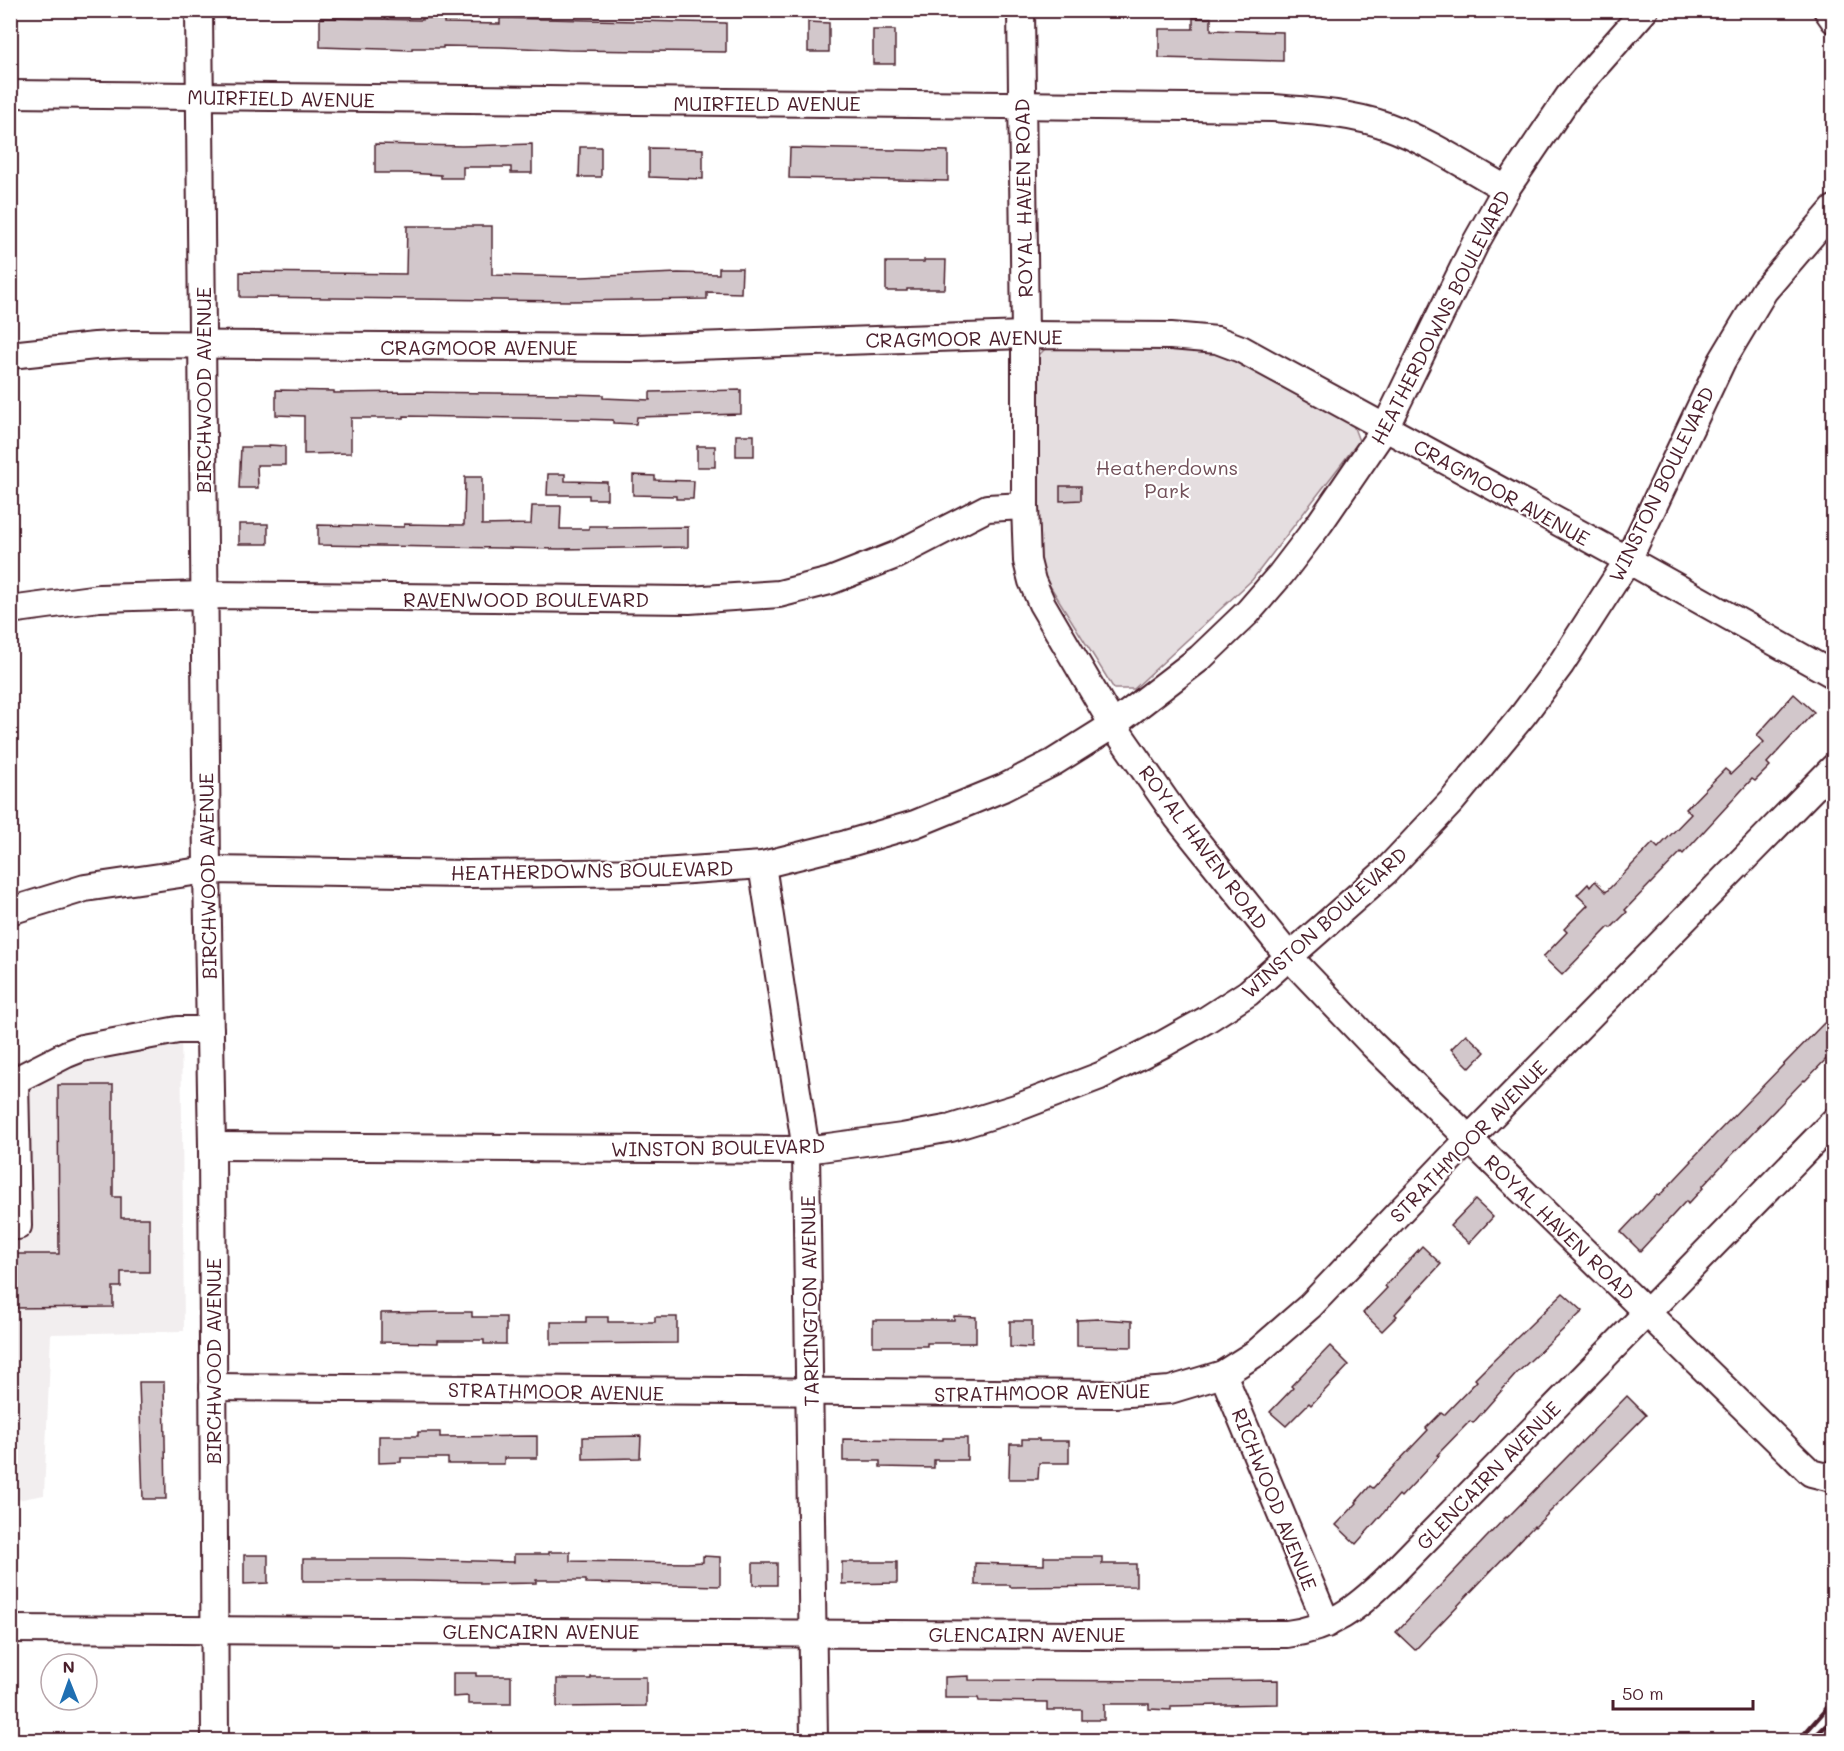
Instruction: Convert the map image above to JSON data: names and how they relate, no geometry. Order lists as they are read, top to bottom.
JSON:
{
  "streets": {
    "street": [
      "MUIRFIELD AVENUE",
      "ROYAL HAVEN ROAD",
      "HEATHERDOWNS BOULEVARD",
      "CRAGMOOR AVENUE",
      "BIRCHWOOD AVENUE",
      "WINSTON BOULEVARD",
      "RAVENWOOD BOULEVARD",
      "STRATHMOOR AVENUE",
      "TARKINGTON AVENUE",
      "GLENCAIRN AVENUE",
      "RICHWOOD AVENUE"
    ]
  },
  "crossings": [
    ["MUIRFIELD AVENUE", "ROYAL HAVEN ROAD"],
    ["MUIRFIELD AVENUE", "HEATHERDOWNS BOULEVARD"],
    ["MUIRFIELD AVENUE", "BIRCHWOOD AVENUE"],
    ["ROYAL HAVEN ROAD", "HEATHERDOWNS BOULEVARD"],
    ["ROYAL HAVEN ROAD", "CRAGMOOR AVENUE"],
    ["ROYAL HAVEN ROAD", "WINSTON BOULEVARD"],
    ["ROYAL HAVEN ROAD", "RAVENWOOD BOULEVARD"],
    ["ROYAL HAVEN ROAD", "STRATHMOOR AVENUE"],
    ["ROYAL HAVEN ROAD", "GLENCAIRN AVENUE"],
    ["HEATHERDOWNS BOULEVARD", "CRAGMOOR AVENUE"],
    ["HEATHERDOWNS BOULEVARD", "BIRCHWOOD AVENUE"],
    ["HEATHERDOWNS BOULEVARD", "TARKINGTON AVENUE"],
    ["CRAGMOOR AVENUE", "BIRCHWOOD AVENUE"],
    ["CRAGMOOR AVENUE", "WINSTON BOULEVARD"],
    ["BIRCHWOOD AVENUE", "WINSTON BOULEVARD"],
    ["BIRCHWOOD AVENUE", "RAVENWOOD BOULEVARD"],
    ["BIRCHWOOD AVENUE", "STRATHMOOR AVENUE"],
    ["BIRCHWOOD AVENUE", "GLENCAIRN AVENUE"],
    ["WINSTON BOULEVARD", "TARKINGTON AVENUE"],
    ["STRATHMOOR AVENUE", "TARKINGTON AVENUE"],
    ["STRATHMOOR AVENUE", "RICHWOOD AVENUE"],
    ["TARKINGTON AVENUE", "GLENCAIRN AVENUE"],
    ["GLENCAIRN AVENUE", "RICHWOOD AVENUE"]
  ],
  "parks": ["Heatherdowns Park"],
  "scale_bar": "50 m",
  "north": "top"
}
